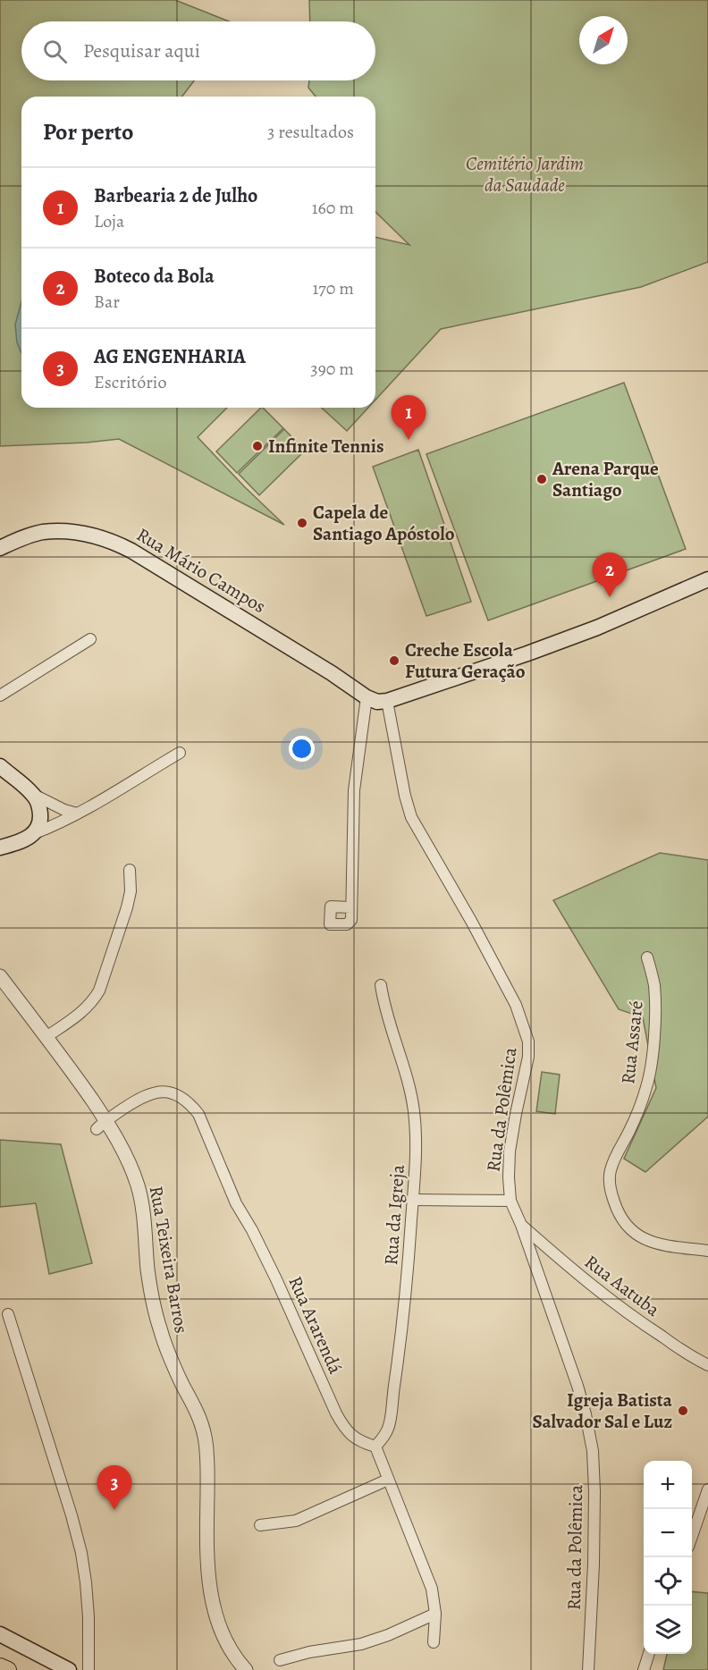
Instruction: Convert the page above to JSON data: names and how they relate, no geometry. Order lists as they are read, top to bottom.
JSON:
{
  "streets": {
    "main road": ["Rua Mário Campos"],
    "street": [
      "Rua Assaré",
      "Rua da Polêmica",
      "Rua da Igreja",
      "Rua Teixeira Barros",
      "Rua Aatuba",
      "Rua Ararendá"
    ]
  },
  "crossings": [
    ["Rua da Polêmica", "Rua Aatuba"],
    ["Rua da Igreja", "Rua Ararendá"],
    ["Rua Teixeira Barros", "Rua Ararendá"]
  ],
  "parks": ["Cemitério Jardim da Saudade"],
  "places": [
    "Infinite Tennis",
    "Arena Parque Santiago",
    "Capela de Santiago Apóstolo",
    "Creche Escola Futura Geração",
    "Igreja Batista Salvador Sal e Luz"
  ],
  "north": "top right",
  "page": {
    "search": "Pesquisar aqui",
    "heading": ["Por perto", "3 resultados"],
    "list": [
      {
        "mark": "1",
        "name": "Barbearia 2 de Julho",
        "note": "Loja",
        "value": "160 m"
      },
      {
        "mark": "2",
        "name": "Boteco da Bola",
        "note": "Bar",
        "value": "170 m"
      },
      {
        "mark": "3",
        "name": "AG ENGENHARIA",
        "note": "Escritório",
        "value": "390 m"
      }
    ],
    "pins": ["1", "2", "3"],
    "map_buttons": ["+", "−"]
  }
}
